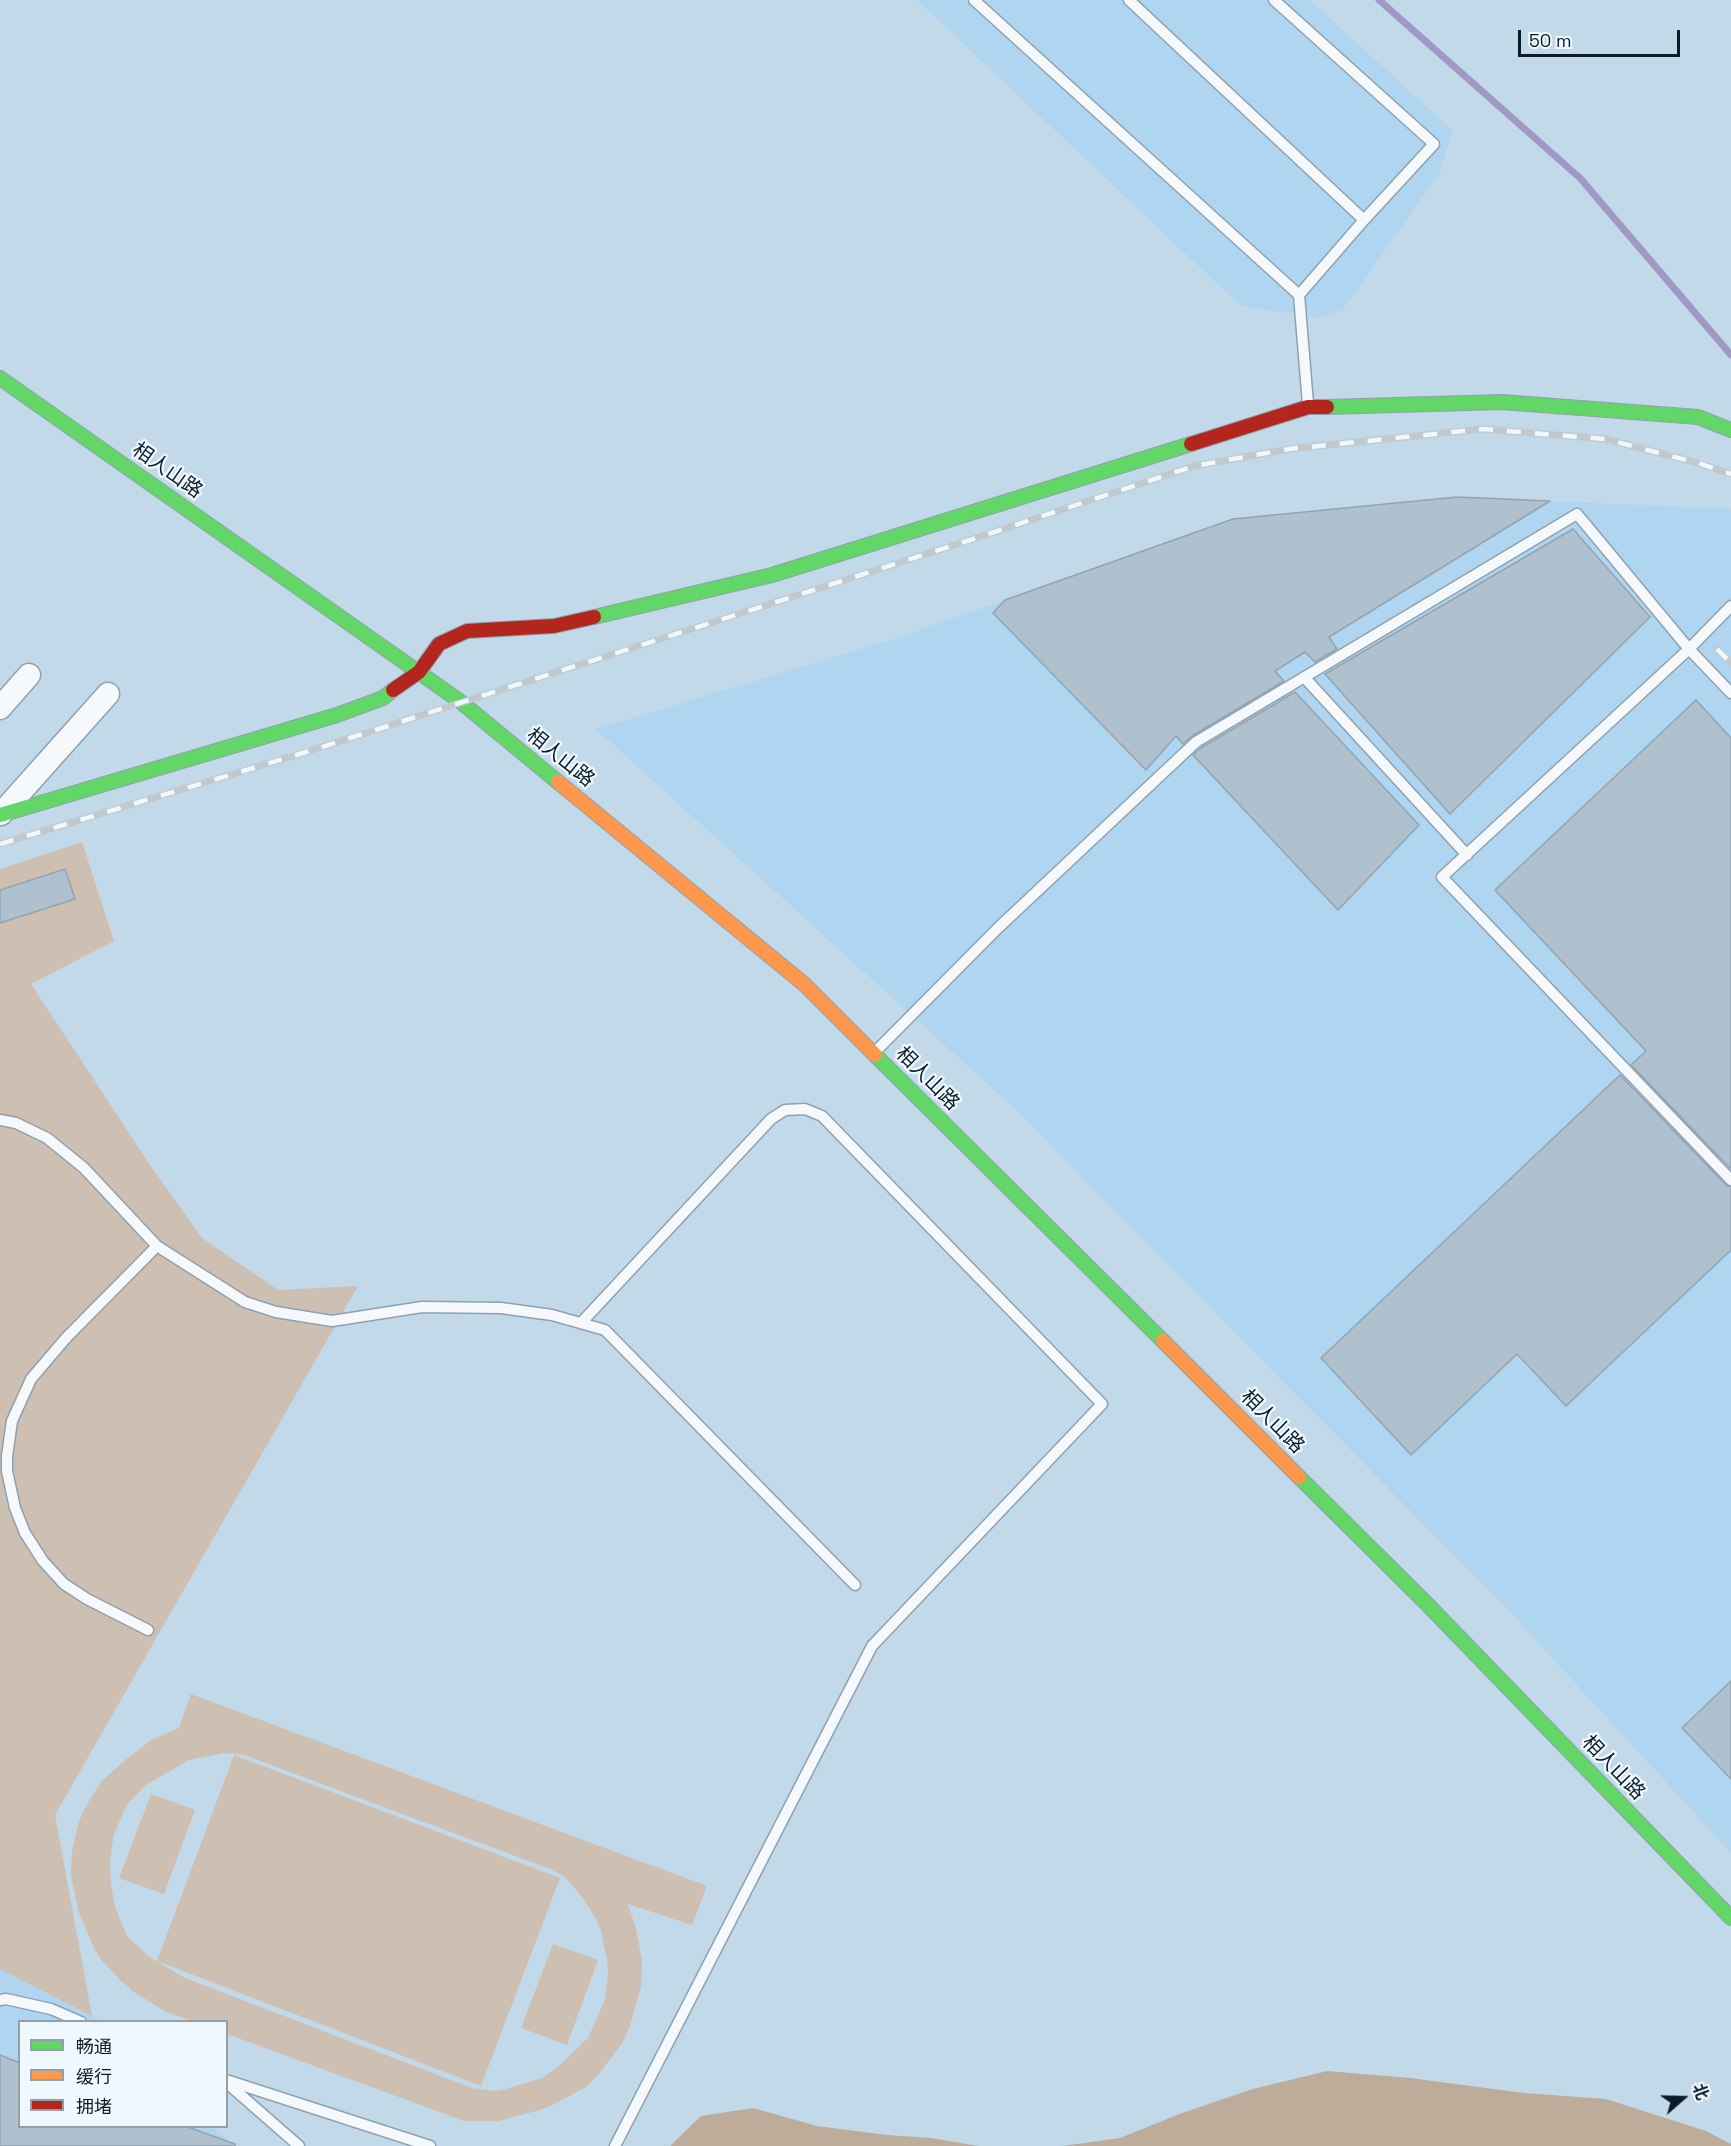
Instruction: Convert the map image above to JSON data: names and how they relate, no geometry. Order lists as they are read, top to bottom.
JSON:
{
  "streets": {
    "street": ["相人山路"]
  },
  "legend": ["畅通", "缓行", "拥堵"],
  "scale_bar": "50 m",
  "north": "right"
}
